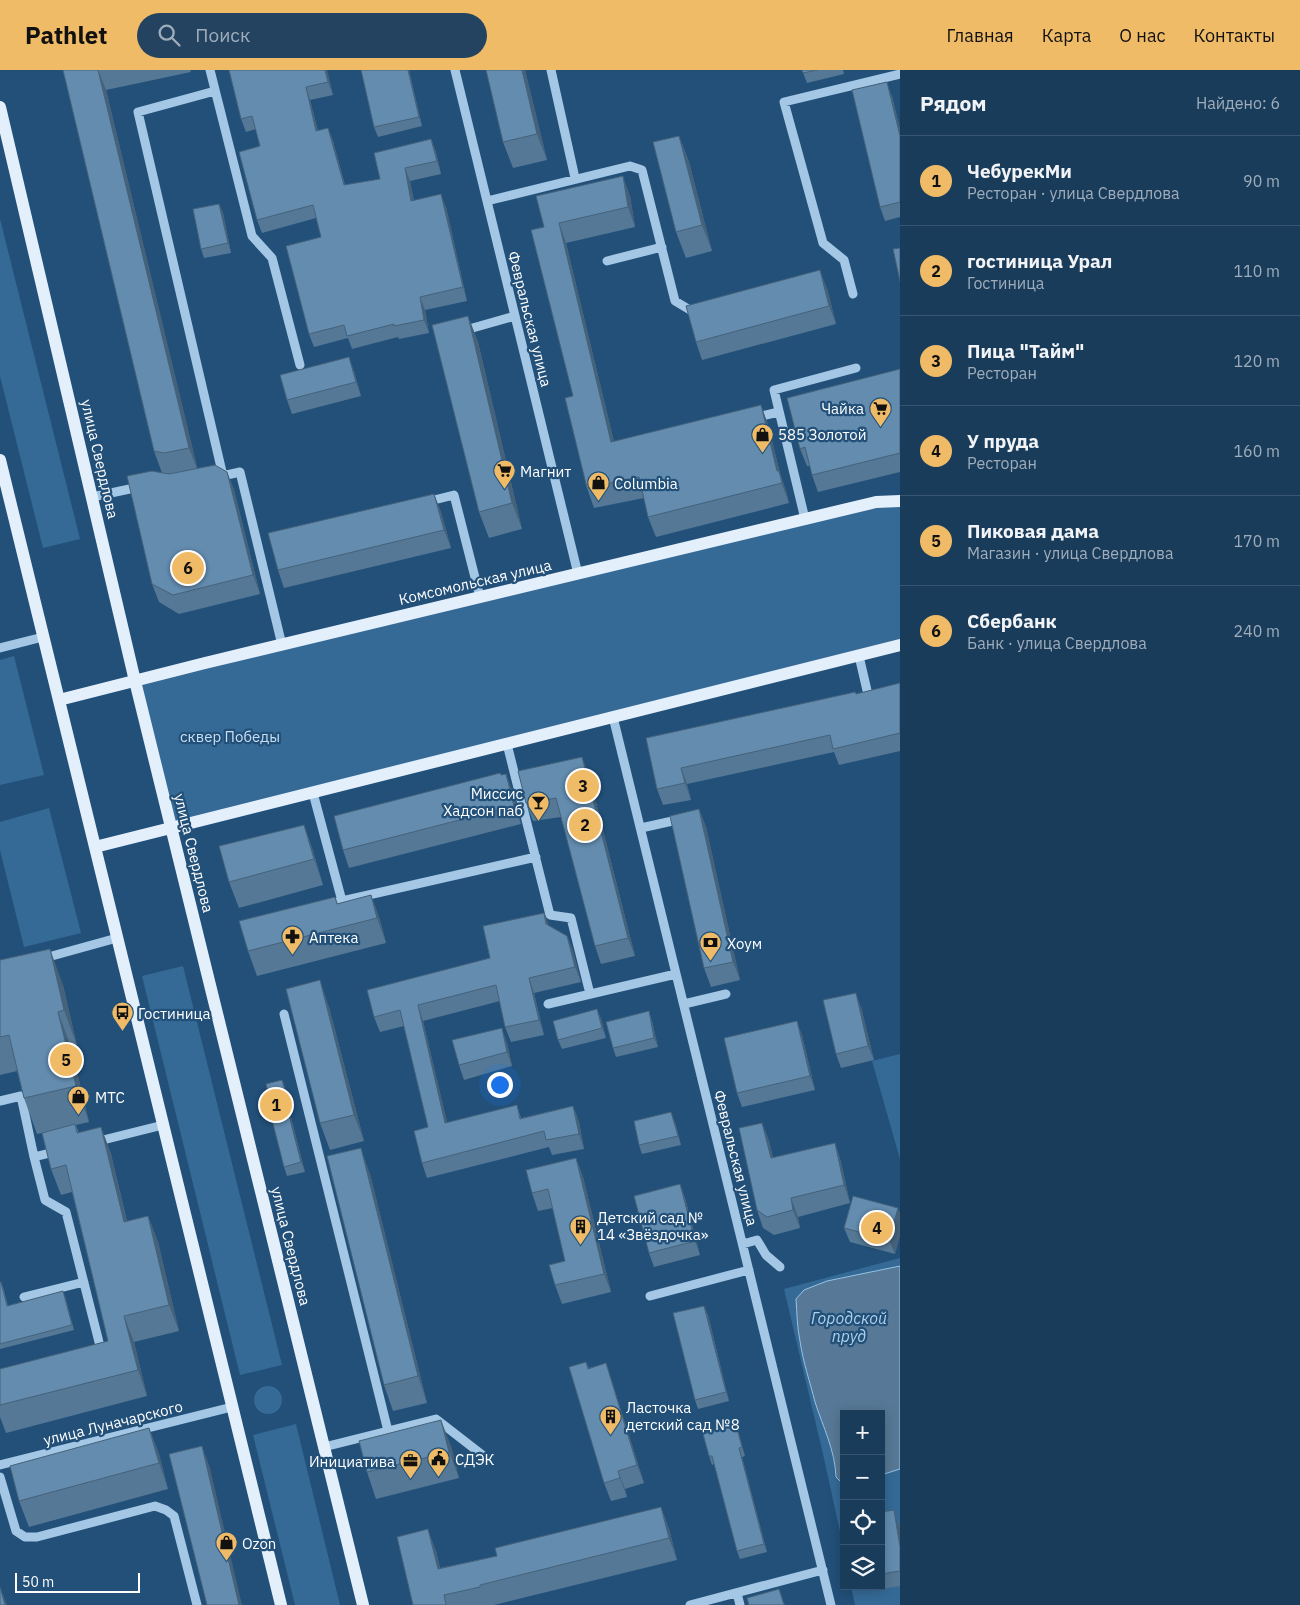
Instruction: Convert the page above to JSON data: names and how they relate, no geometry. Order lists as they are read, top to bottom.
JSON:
{
  "streets": {
    "main road": ["улица Свердлова", "Комсомольская улица"],
    "street": ["Февральская улица", "улица Луначарского"]
  },
  "crossings": [
    ["Февральская улица", "Комсомольская улица"],
    ["улица Свердлова", "Комсомольская улица"]
  ],
  "water": ["Городской пруд"],
  "parks": ["сквер Победы"],
  "places": {
    "supermarket": ["Чайка", "Магнит"],
    "shop": [
      "585 Золотой",
      "Columbia",
      "МТС",
      "Ozon"
    ],
    "bar": ["Миссис Хадсон паб"],
    "pharmacy": ["Аптека"],
    "bank": ["Хоум"],
    "bus stop": ["Гостиница"],
    "building": ["Детский сад № 14 «Звёздочка»", "Ласточка детский сад №8"],
    "public building": ["СДЭК"],
    "office": ["Инициатива"]
  },
  "scale_bar": "50 m",
  "page": {
    "header": "Pathlet",
    "search": "Поиск",
    "nav": [
      "Главная",
      "Карта",
      "О нас",
      "Контакты"
    ],
    "heading": ["Рядом", "Найдено: 6"],
    "list": [
      {
        "mark": "1",
        "name": "ЧебурекМи",
        "note": "Ресторан · улица Свердлова",
        "value": "90 m"
      },
      {
        "mark": "2",
        "name": "гостиница Урал",
        "note": "Гостиница",
        "value": "110 m"
      },
      {
        "mark": "3",
        "name": "Пица \"Тайм\"",
        "note": "Ресторан",
        "value": "120 m"
      },
      {
        "mark": "4",
        "name": "У пруда",
        "note": "Ресторан",
        "value": "160 m"
      },
      {
        "mark": "5",
        "name": "Пиковая дама",
        "note": "Магазин · улица Свердлова",
        "value": "170 m"
      },
      {
        "mark": "6",
        "name": "Сбербанк",
        "note": "Банк · улица Свердлова",
        "value": "240 m"
      }
    ],
    "pins": [
      "6",
      "3",
      "2",
      "5",
      "1",
      "4"
    ],
    "map_buttons": ["+", "−"],
    "scale": "50 m"
  }
}
